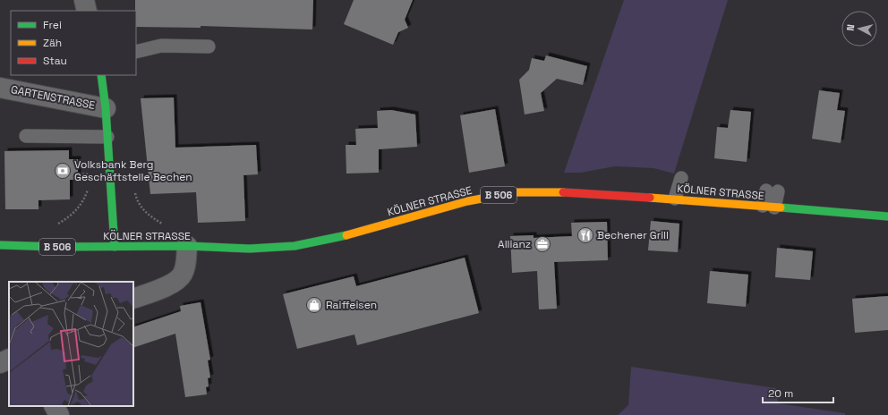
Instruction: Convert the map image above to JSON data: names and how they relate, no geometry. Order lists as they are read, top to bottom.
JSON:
{
  "streets": {
    "main road": ["KÖLNER STRASSE", "B 506"],
    "street": ["GARTENSTRASSE"]
  },
  "places": {
    "bank": ["Volksbank Berg Geschäftstelle Bechen"],
    "restaurant": ["Bechener Grill"],
    "office": ["Allianz"],
    "shop": ["Raiffeisen"]
  },
  "legend": ["Frei", "Zäh", "Stau"],
  "scale_bar": "20 m",
  "north": "left"
}
